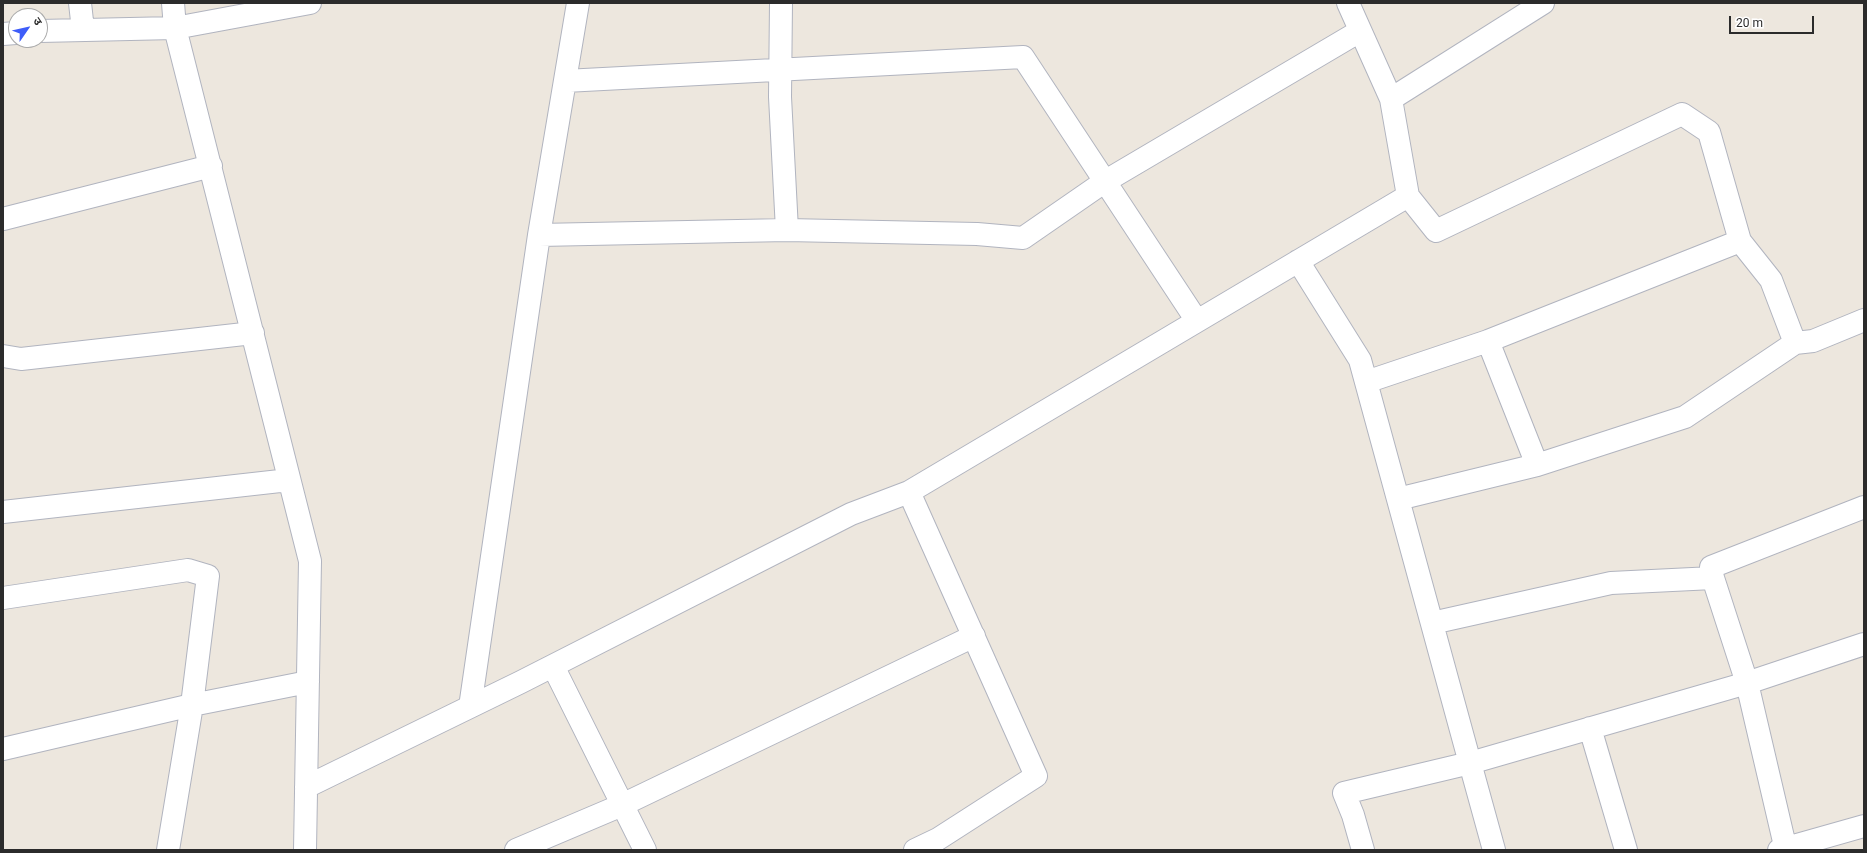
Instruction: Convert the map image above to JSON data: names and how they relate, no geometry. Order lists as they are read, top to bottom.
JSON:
{
  "scale_bar": "20 m",
  "north": "top right"
}
